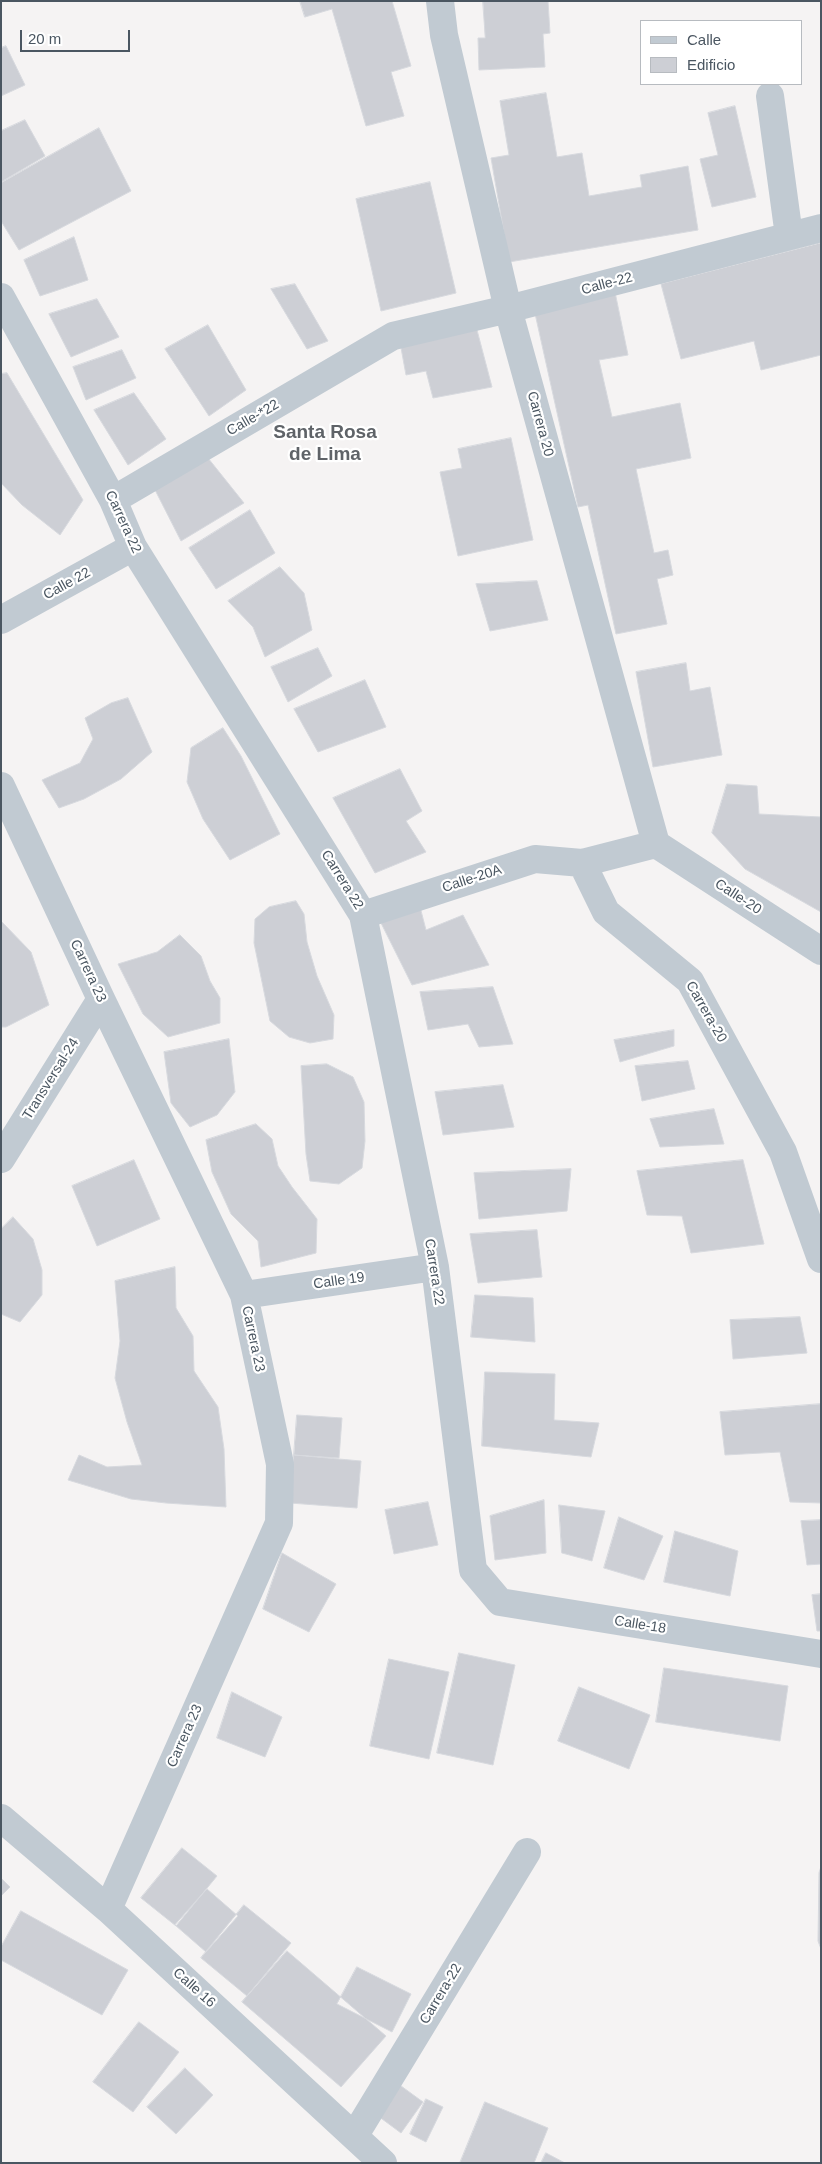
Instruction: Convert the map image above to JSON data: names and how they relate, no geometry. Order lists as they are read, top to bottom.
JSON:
{
  "streets": {
    "street": [
      "Calle-22",
      "Calle-*22",
      "Carrera 20",
      "Carrera 22",
      "Calle 22",
      "Calle-20A",
      "Calle-20",
      "Carrera 23",
      "Carrera-20",
      "Transversal-24",
      "Calle 19",
      "Calle-18",
      "Calle 16",
      "Carrera-22"
    ]
  },
  "crossings": [
    ["Calle-22", "Calle-*22"],
    ["Calle-22", "Carrera 20"],
    ["Calle-*22", "Carrera 22"],
    ["Carrera 20", "Calle-20"],
    ["Carrera 22", "Calle 22"],
    ["Carrera 22", "Calle-20A"],
    ["Carrera 22", "Calle 19"],
    ["Carrera 22", "Calle-18"],
    ["Calle-20A", "Carrera-20"],
    ["Carrera 23", "Transversal-24"],
    ["Carrera 23", "Calle 19"],
    ["Carrera 23", "Calle 16"],
    ["Calle 16", "Carrera-22"]
  ],
  "districts": ["Santa Rosa de Lima"],
  "legend": ["Calle", "Edificio"],
  "scale_bar": "20 m"
}
